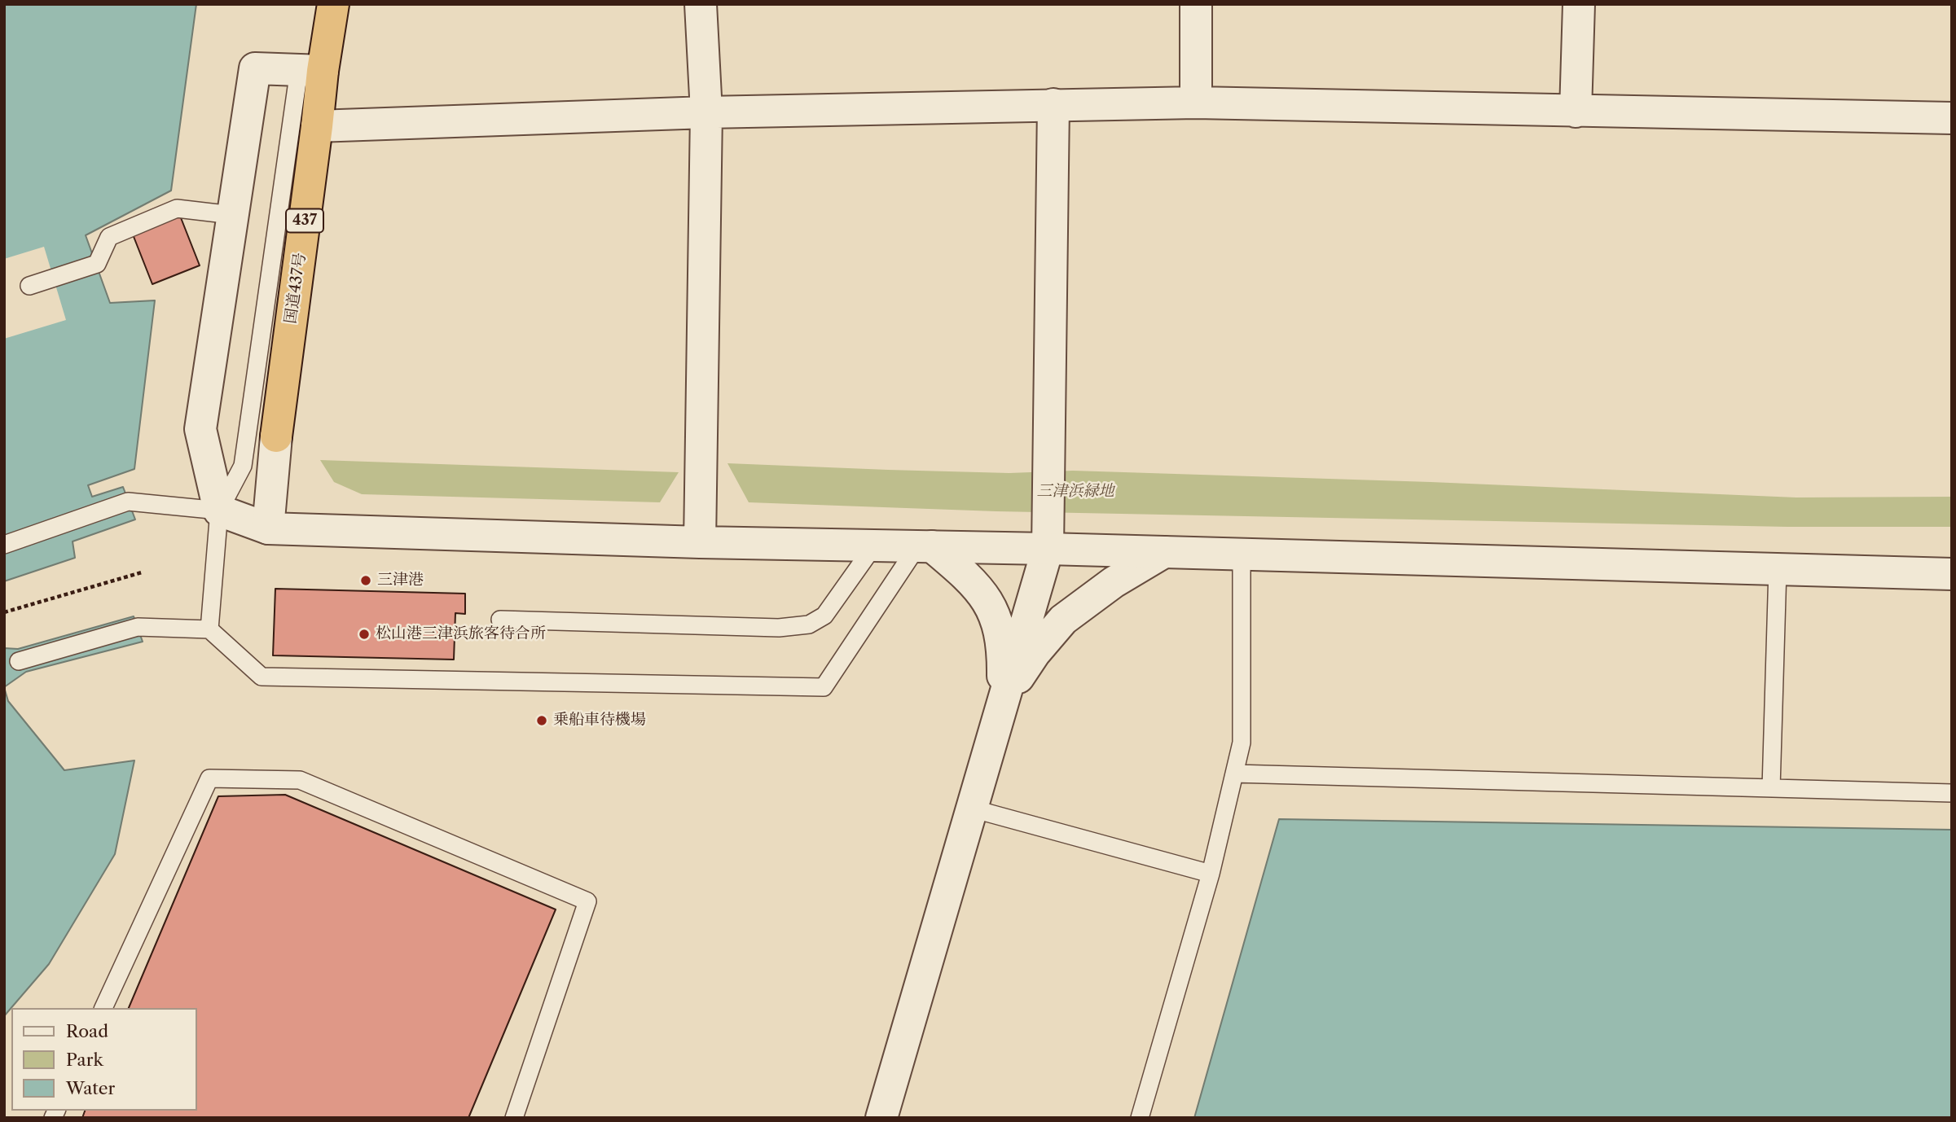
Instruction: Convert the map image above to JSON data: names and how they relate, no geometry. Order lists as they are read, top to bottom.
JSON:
{
  "streets": {
    "highway": ["437", "国道437号"]
  },
  "parks": ["三津浜緑地"],
  "places": ["三津港", "松山港三津浜旅客待合所", "乗船車待機場"],
  "legend": ["Road", "Park", "Water"]
}
